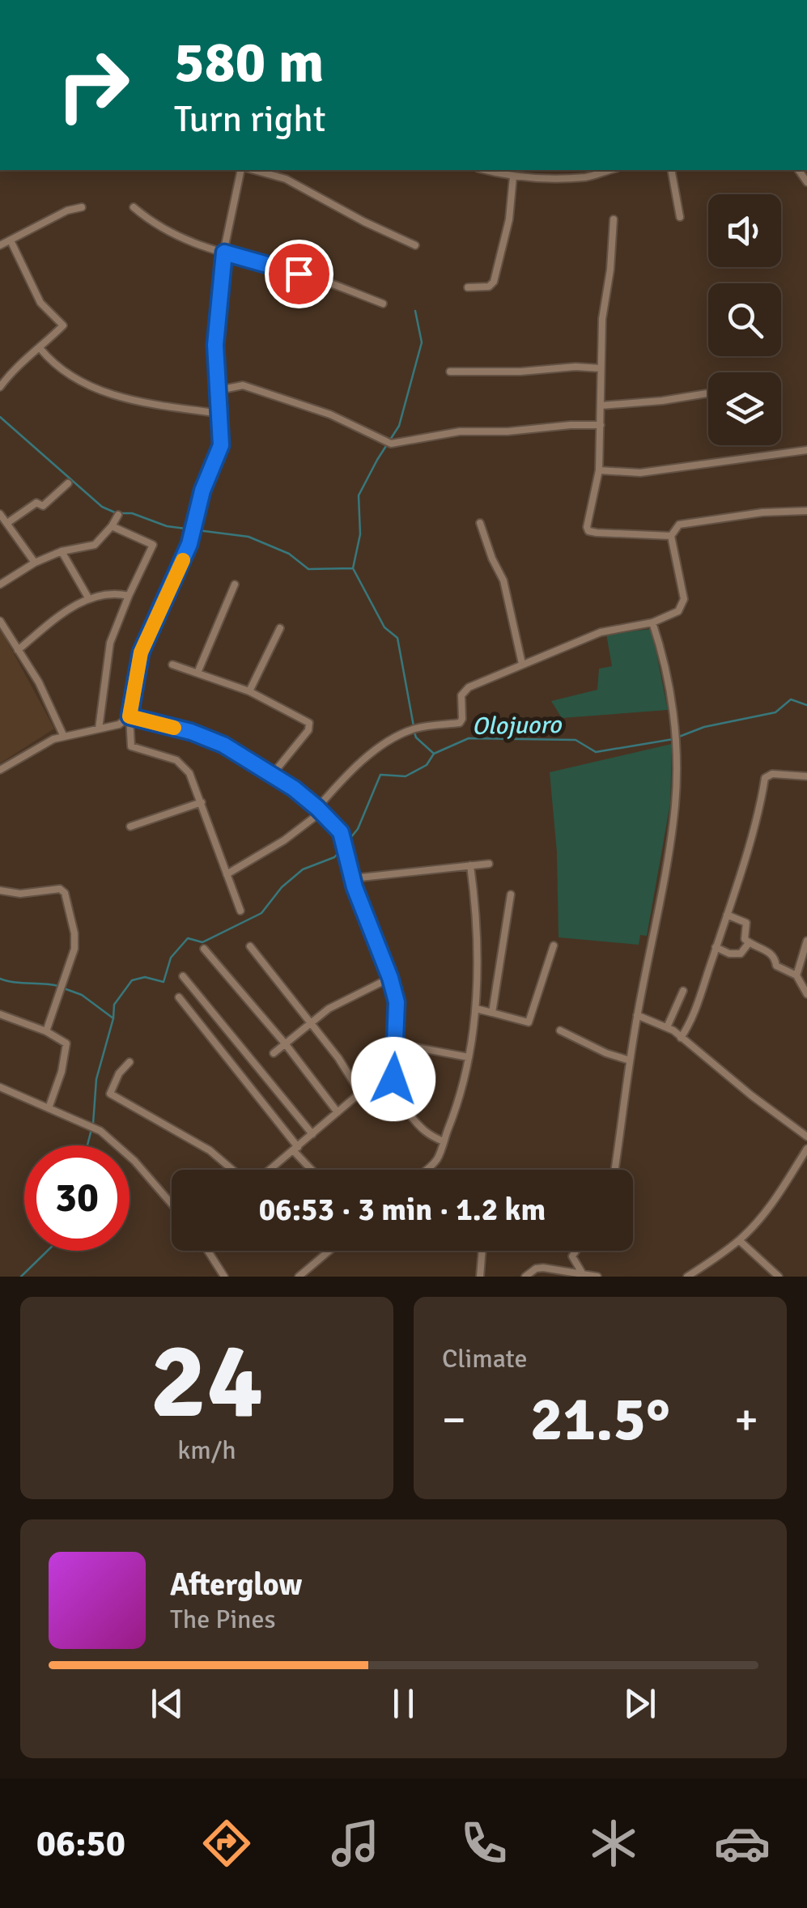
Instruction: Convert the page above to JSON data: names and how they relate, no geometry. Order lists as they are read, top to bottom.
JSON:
{
  "water": ["Olojuoro"],
  "page": {
    "turn": ["580 m", "Turn right"],
    "limit": "30",
    "trip": "06:53 · 3 min · 1.2 km",
    "tile": [
      ["24", "km/h"],
      "Climate"
    ],
    "heat": ["−", "21.5°", "+"],
    "song": ["Afterglow", "The Pines"],
    "tabs": "06:50"
  }
}
